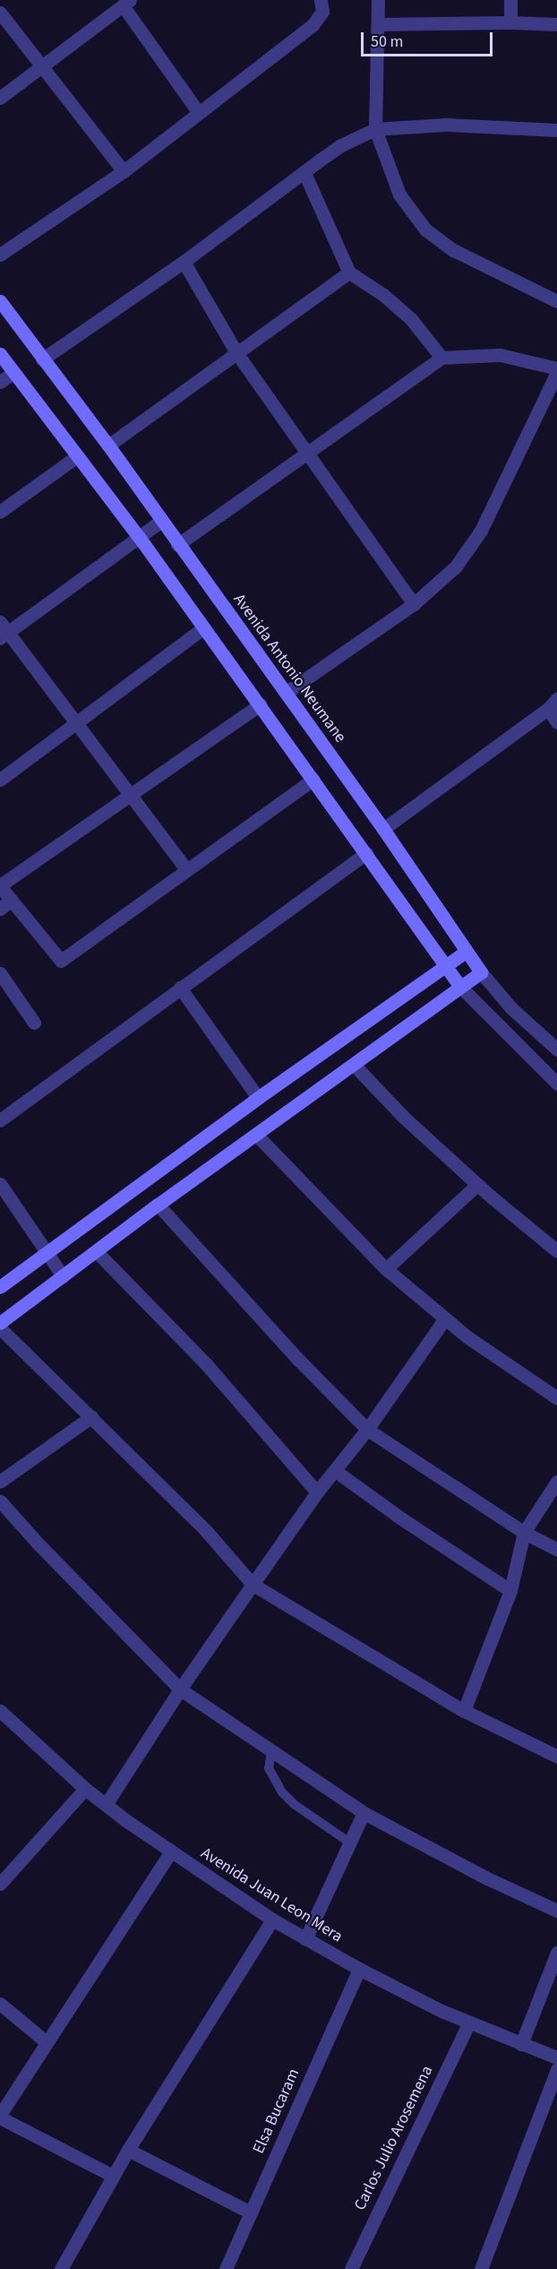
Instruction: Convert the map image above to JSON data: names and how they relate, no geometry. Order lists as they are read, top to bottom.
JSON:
{
  "streets": {
    "street": [
      "Avenida Antonio Neumane",
      "Avenida Juan Leon Mera",
      "Elsa Bucaram",
      "Carlos Julio Arosemena"
    ]
  },
  "crossings": [
    ["Avenida Juan Leon Mera", "Elsa Bucaram"],
    ["Avenida Juan Leon Mera", "Carlos Julio Arosemena"]
  ],
  "scale_bar": "50 m"
}
